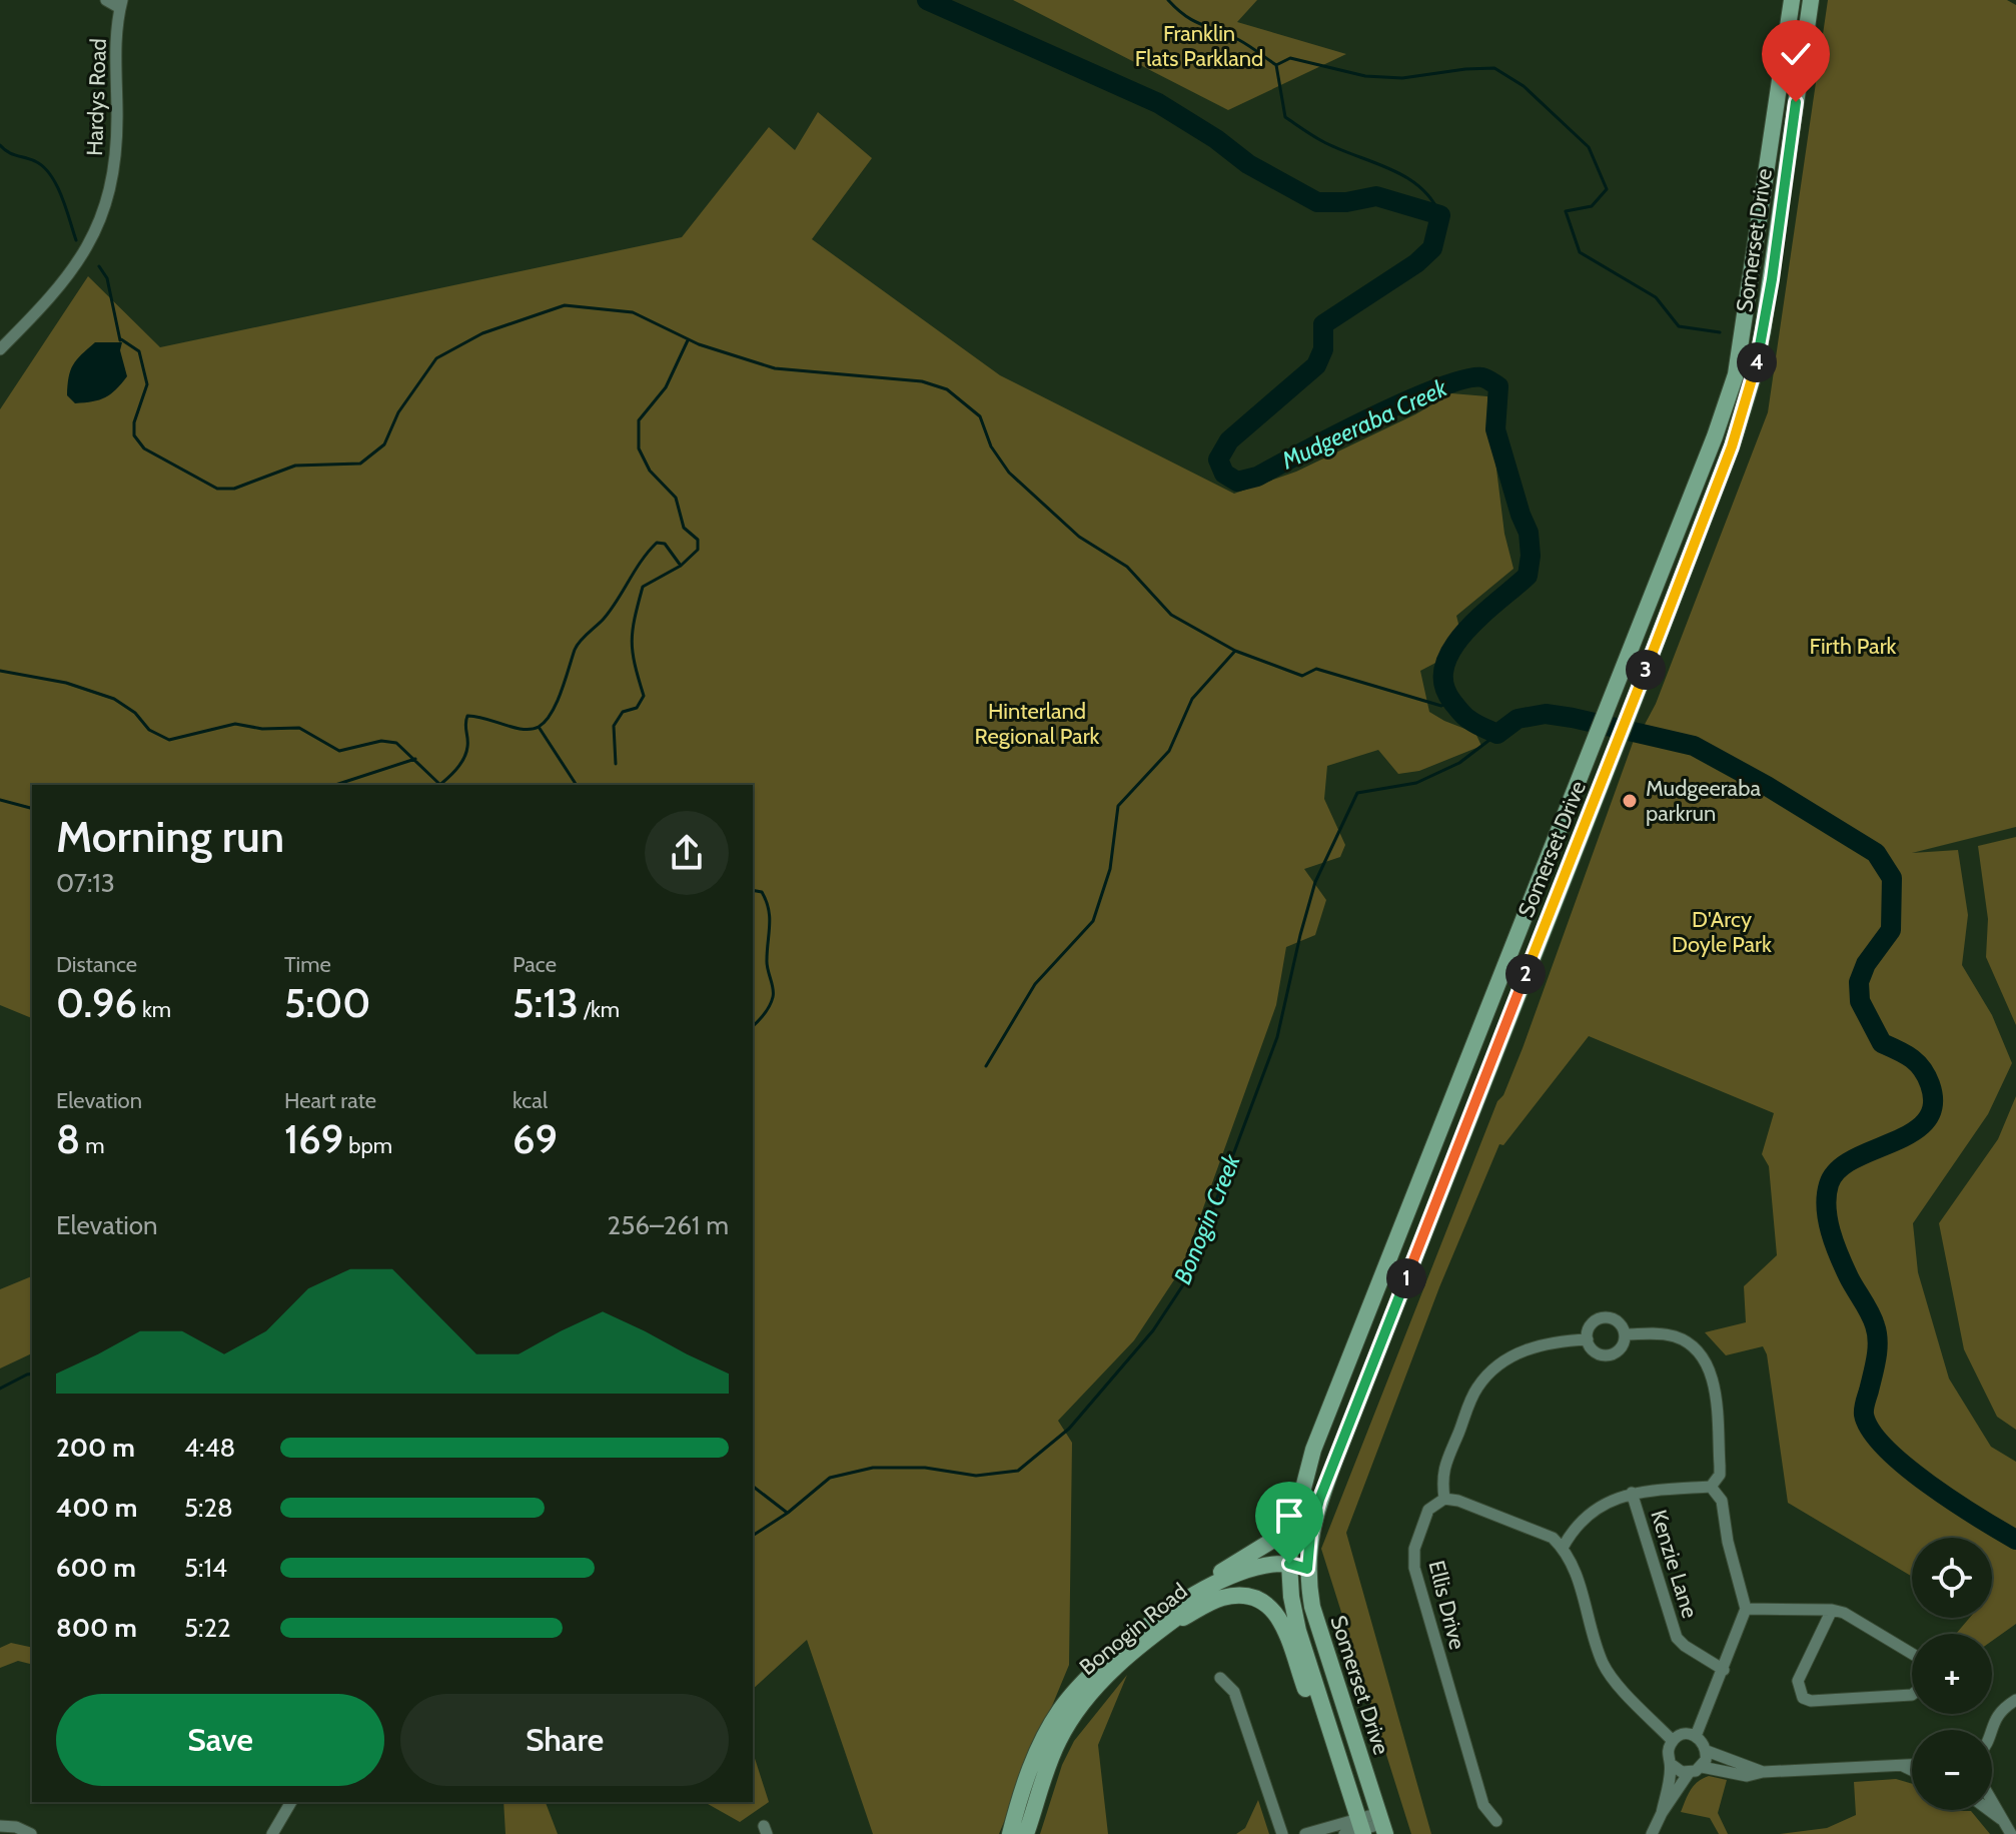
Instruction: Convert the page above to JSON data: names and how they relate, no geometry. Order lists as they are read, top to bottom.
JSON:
{
  "streets": {
    "main road": ["Somerset Drive", "Bonogin Road"],
    "street": ["Hardys Road", "Kenzie Lane", "Ellis Drive"]
  },
  "crossings": [
    ["Somerset Drive", "Bonogin Road"]
  ],
  "water": ["Mudgeeraba Creek", "Bonogin Creek"],
  "parks": [
    "Franklin Flats Parkland",
    "Firth Park",
    "Hinterland Regional Park",
    "D'Arcy Doyle Park"
  ],
  "places": ["Mudgeeraba parkrun"],
  "page": {
    "pins": [
      "4",
      "3",
      "2",
      "1"
    ],
    "heading": ["Morning run", "07:13"],
    "stats": [
      ["Distance", "0.96 km"],
      ["Time", "5:00"],
      ["Pace", "5:13 /km"],
      ["Elevation", "8 m"],
      ["Heart rate", "169 bpm"],
      ["kcal", "69"]
    ],
    "chart": ["Elevation", "256–261 m"],
    "list": [
      {
        "name": "200 m",
        "note": "4:48"
      },
      {
        "name": "400 m",
        "note": "5:28"
      },
      {
        "name": "600 m",
        "note": "5:14"
      },
      {
        "name": "800 m",
        "note": "5:22"
      }
    ],
    "map_buttons": ["+", "−"],
    "buttons": ["Save", "Share"]
  }
}
